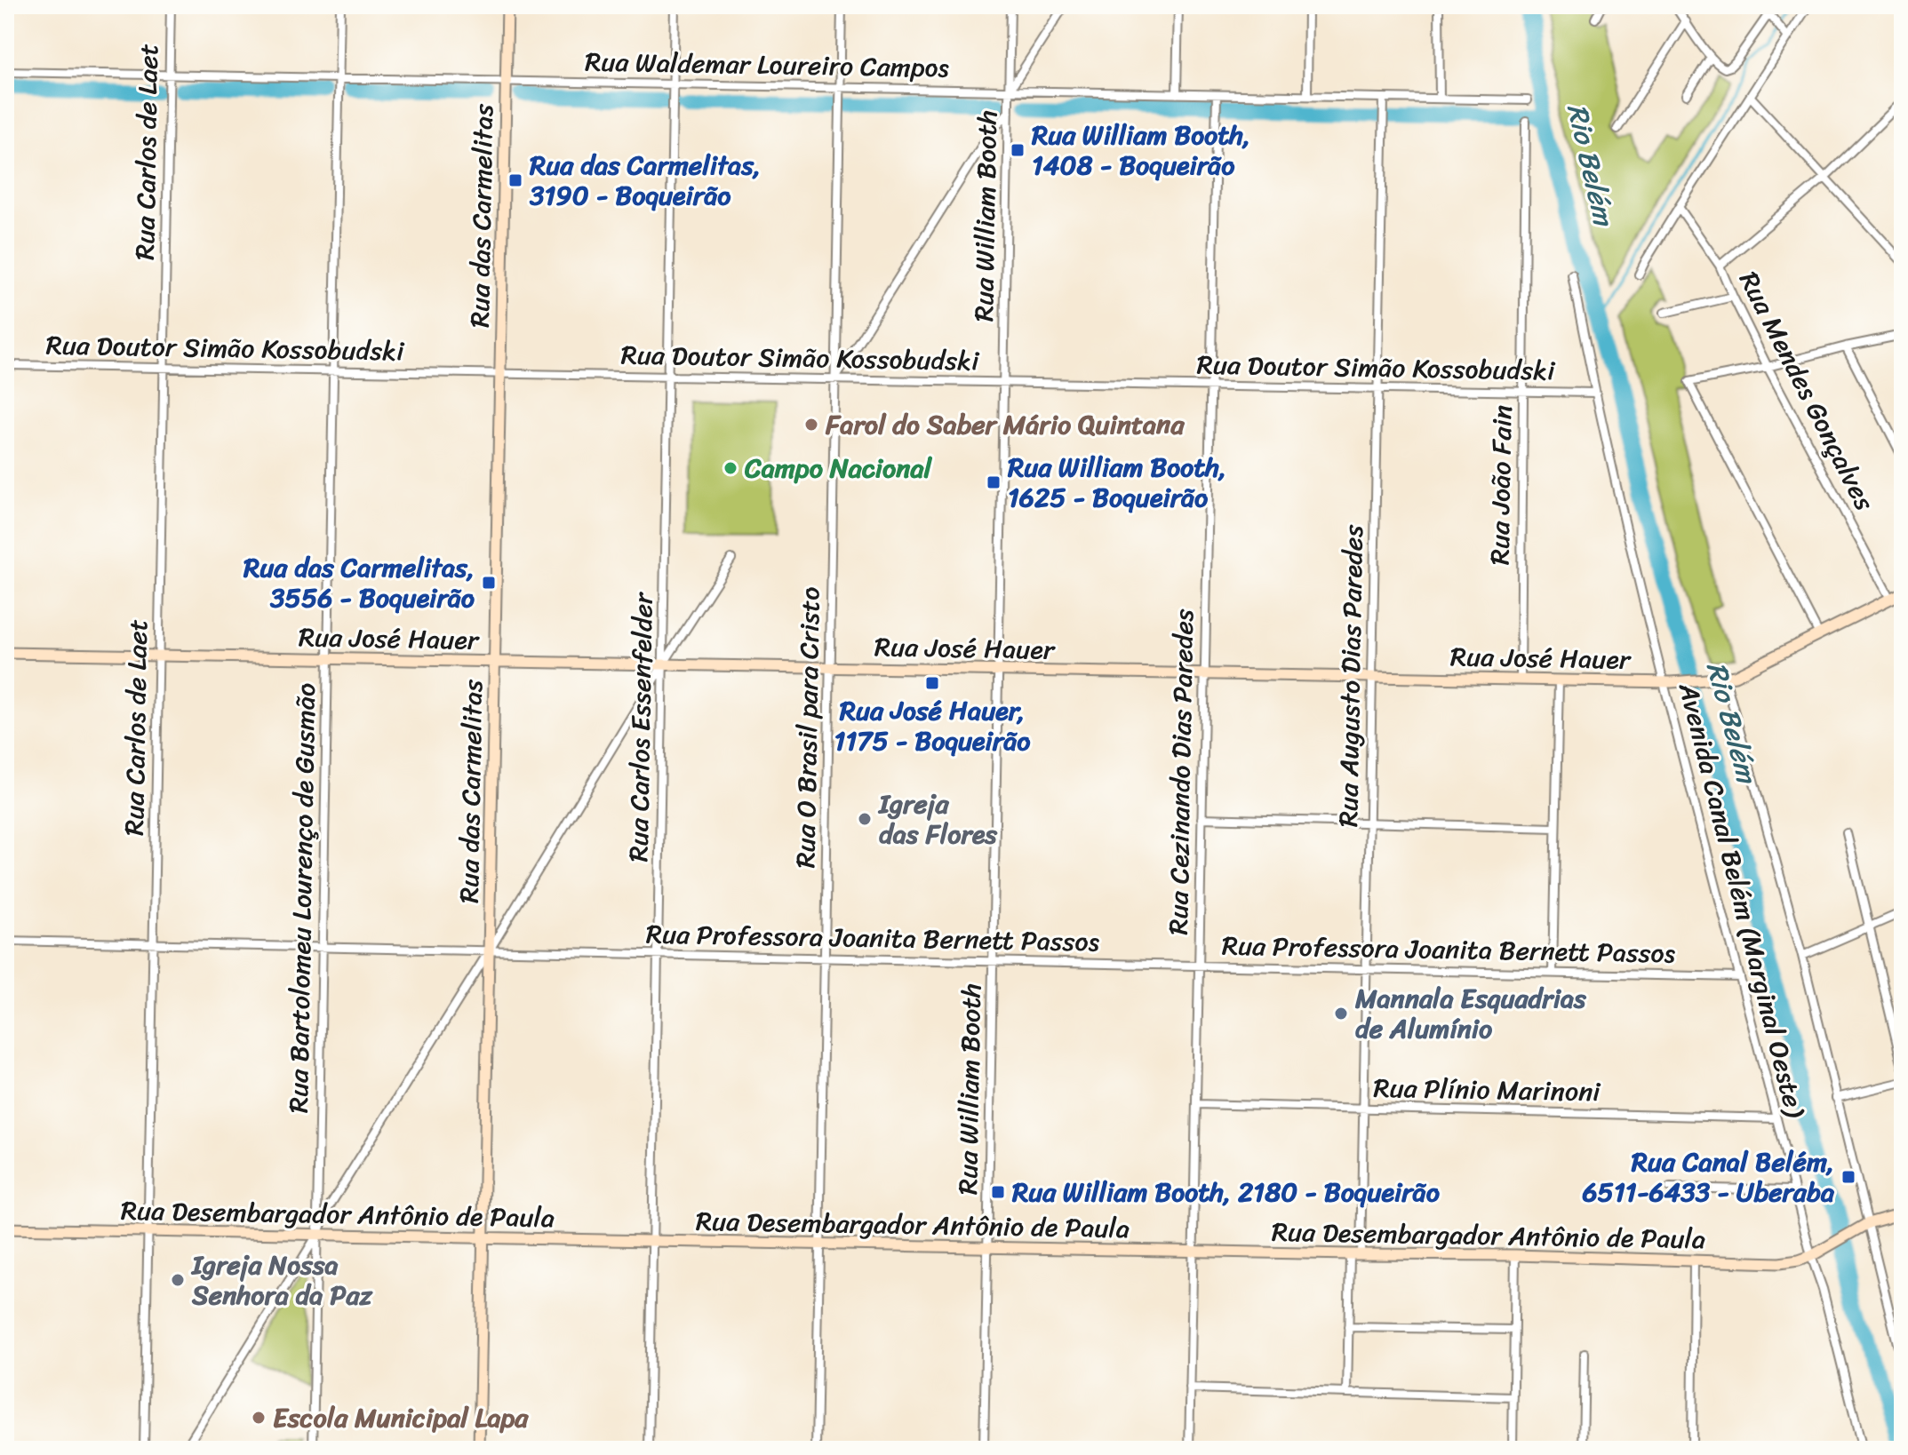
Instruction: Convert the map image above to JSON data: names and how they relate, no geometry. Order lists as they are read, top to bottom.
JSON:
{
  "streets": {
    "main road": ["Rua das Carmelitas", "Rua José Hauer", "Rua Desembargador Antônio de Paula"],
    "street": [
      "Rua Waldemar Loureiro Campos",
      "Rua Carlos de Laet",
      "Rua William Booth",
      "Rua Doutor Simão Kossobudski",
      "Rua Mendes Gonçalves",
      "Rua João Fain",
      "Rua Augusto Dias Paredes",
      "Rua Carlos Essenfelder",
      "Rua O Brasil para Cristo",
      "Rua Cezinando Dias Paredes",
      "Rua Bartolomeu Lourenço de Gusmão",
      "Avenida Canal Belém (Marginal Oeste)",
      "Rua Professora Joanita Bernett Passos",
      "Rua Plínio Marinoni"
    ]
  },
  "crossings": [
    ["Rua Waldemar Loureiro Campos", "Rua Carlos de Laet"],
    ["Rua Waldemar Loureiro Campos", "Rua das Carmelitas"],
    ["Rua Waldemar Loureiro Campos", "Rua William Booth"],
    ["Rua Waldemar Loureiro Campos", "Rua Augusto Dias Paredes"],
    ["Rua Waldemar Loureiro Campos", "Rua Carlos Essenfelder"],
    ["Rua Waldemar Loureiro Campos", "Rua O Brasil para Cristo"],
    ["Rua Waldemar Loureiro Campos", "Rua Cezinando Dias Paredes"],
    ["Rua Waldemar Loureiro Campos", "Rua Bartolomeu Lourenço de Gusmão"],
    ["Rua Carlos de Laet", "Rua Doutor Simão Kossobudski"],
    ["Rua Carlos de Laet", "Rua José Hauer"],
    ["Rua Carlos de Laet", "Rua Professora Joanita Bernett Passos"],
    ["Rua Carlos de Laet", "Rua Desembargador Antônio de Paula"],
    ["Rua das Carmelitas", "Rua Doutor Simão Kossobudski"],
    ["Rua das Carmelitas", "Rua José Hauer"],
    ["Rua das Carmelitas", "Rua Professora Joanita Bernett Passos"],
    ["Rua das Carmelitas", "Rua Desembargador Antônio de Paula"],
    ["Rua William Booth", "Rua Doutor Simão Kossobudski"],
    ["Rua William Booth", "Rua José Hauer"],
    ["Rua William Booth", "Rua Professora Joanita Bernett Passos"],
    ["Rua William Booth", "Rua Desembargador Antônio de Paula"],
    ["Rua Doutor Simão Kossobudski", "Rua João Fain"],
    ["Rua Doutor Simão Kossobudski", "Rua Augusto Dias Paredes"],
    ["Rua Doutor Simão Kossobudski", "Rua Carlos Essenfelder"],
    ["Rua Doutor Simão Kossobudski", "Rua O Brasil para Cristo"],
    ["Rua Doutor Simão Kossobudski", "Rua Cezinando Dias Paredes"],
    ["Rua Doutor Simão Kossobudski", "Rua Bartolomeu Lourenço de Gusmão"],
    ["Rua Doutor Simão Kossobudski", "Avenida Canal Belém (Marginal Oeste)"],
    ["Rua Mendes Gonçalves", "Rua José Hauer"],
    ["Rua João Fain", "Rua José Hauer"],
    ["Rua José Hauer", "Rua Augusto Dias Paredes"],
    ["Rua José Hauer", "Rua Carlos Essenfelder"],
    ["Rua José Hauer", "Rua O Brasil para Cristo"],
    ["Rua José Hauer", "Rua Cezinando Dias Paredes"],
    ["Rua José Hauer", "Rua Bartolomeu Lourenço de Gusmão"],
    ["Rua José Hauer", "Avenida Canal Belém (Marginal Oeste)"],
    ["Rua Augusto Dias Paredes", "Rua Professora Joanita Bernett Passos"],
    ["Rua Augusto Dias Paredes", "Rua Plínio Marinoni"],
    ["Rua Augusto Dias Paredes", "Rua Desembargador Antônio de Paula"],
    ["Rua Carlos Essenfelder", "Rua Professora Joanita Bernett Passos"],
    ["Rua Carlos Essenfelder", "Rua Desembargador Antônio de Paula"],
    ["Rua O Brasil para Cristo", "Rua Professora Joanita Bernett Passos"],
    ["Rua O Brasil para Cristo", "Rua Desembargador Antônio de Paula"],
    ["Rua Cezinando Dias Paredes", "Rua Professora Joanita Bernett Passos"],
    ["Rua Cezinando Dias Paredes", "Rua Plínio Marinoni"],
    ["Rua Cezinando Dias Paredes", "Rua Desembargador Antônio de Paula"],
    ["Rua Bartolomeu Lourenço de Gusmão", "Rua Professora Joanita Bernett Passos"],
    ["Rua Bartolomeu Lourenço de Gusmão", "Rua Desembargador Antônio de Paula"],
    ["Avenida Canal Belém (Marginal Oeste)", "Rua Professora Joanita Bernett Passos"],
    ["Avenida Canal Belém (Marginal Oeste)", "Rua Plínio Marinoni"],
    ["Avenida Canal Belém (Marginal Oeste)", "Rua Desembargador Antônio de Paula"]
  ],
  "water": ["Rio Belém"],
  "places": {
    "transit": [
      "Rua William Booth, 1408 - Boqueirão",
      "Rua das Carmelitas, 3190 - Boqueirão",
      "Rua William Booth, 1625 - Boqueirão",
      "Rua das Carmelitas, 3556 - Boqueirão",
      "Rua José Hauer, 1175 - Boqueirão",
      "Rua Canal Belém, 6511-6433 - Uberaba",
      "Rua William Booth, 2180 - Boqueirão"
    ],
    "other": [
      "Farol do Saber Mário Quintana",
      "Campo Nacional",
      "Igreja das Flores",
      "Mannala Esquadrias de Alumínio",
      "Igreja Nossa Senhora da Paz",
      "Escola Municipal Lapa"
    ]
  }
}
